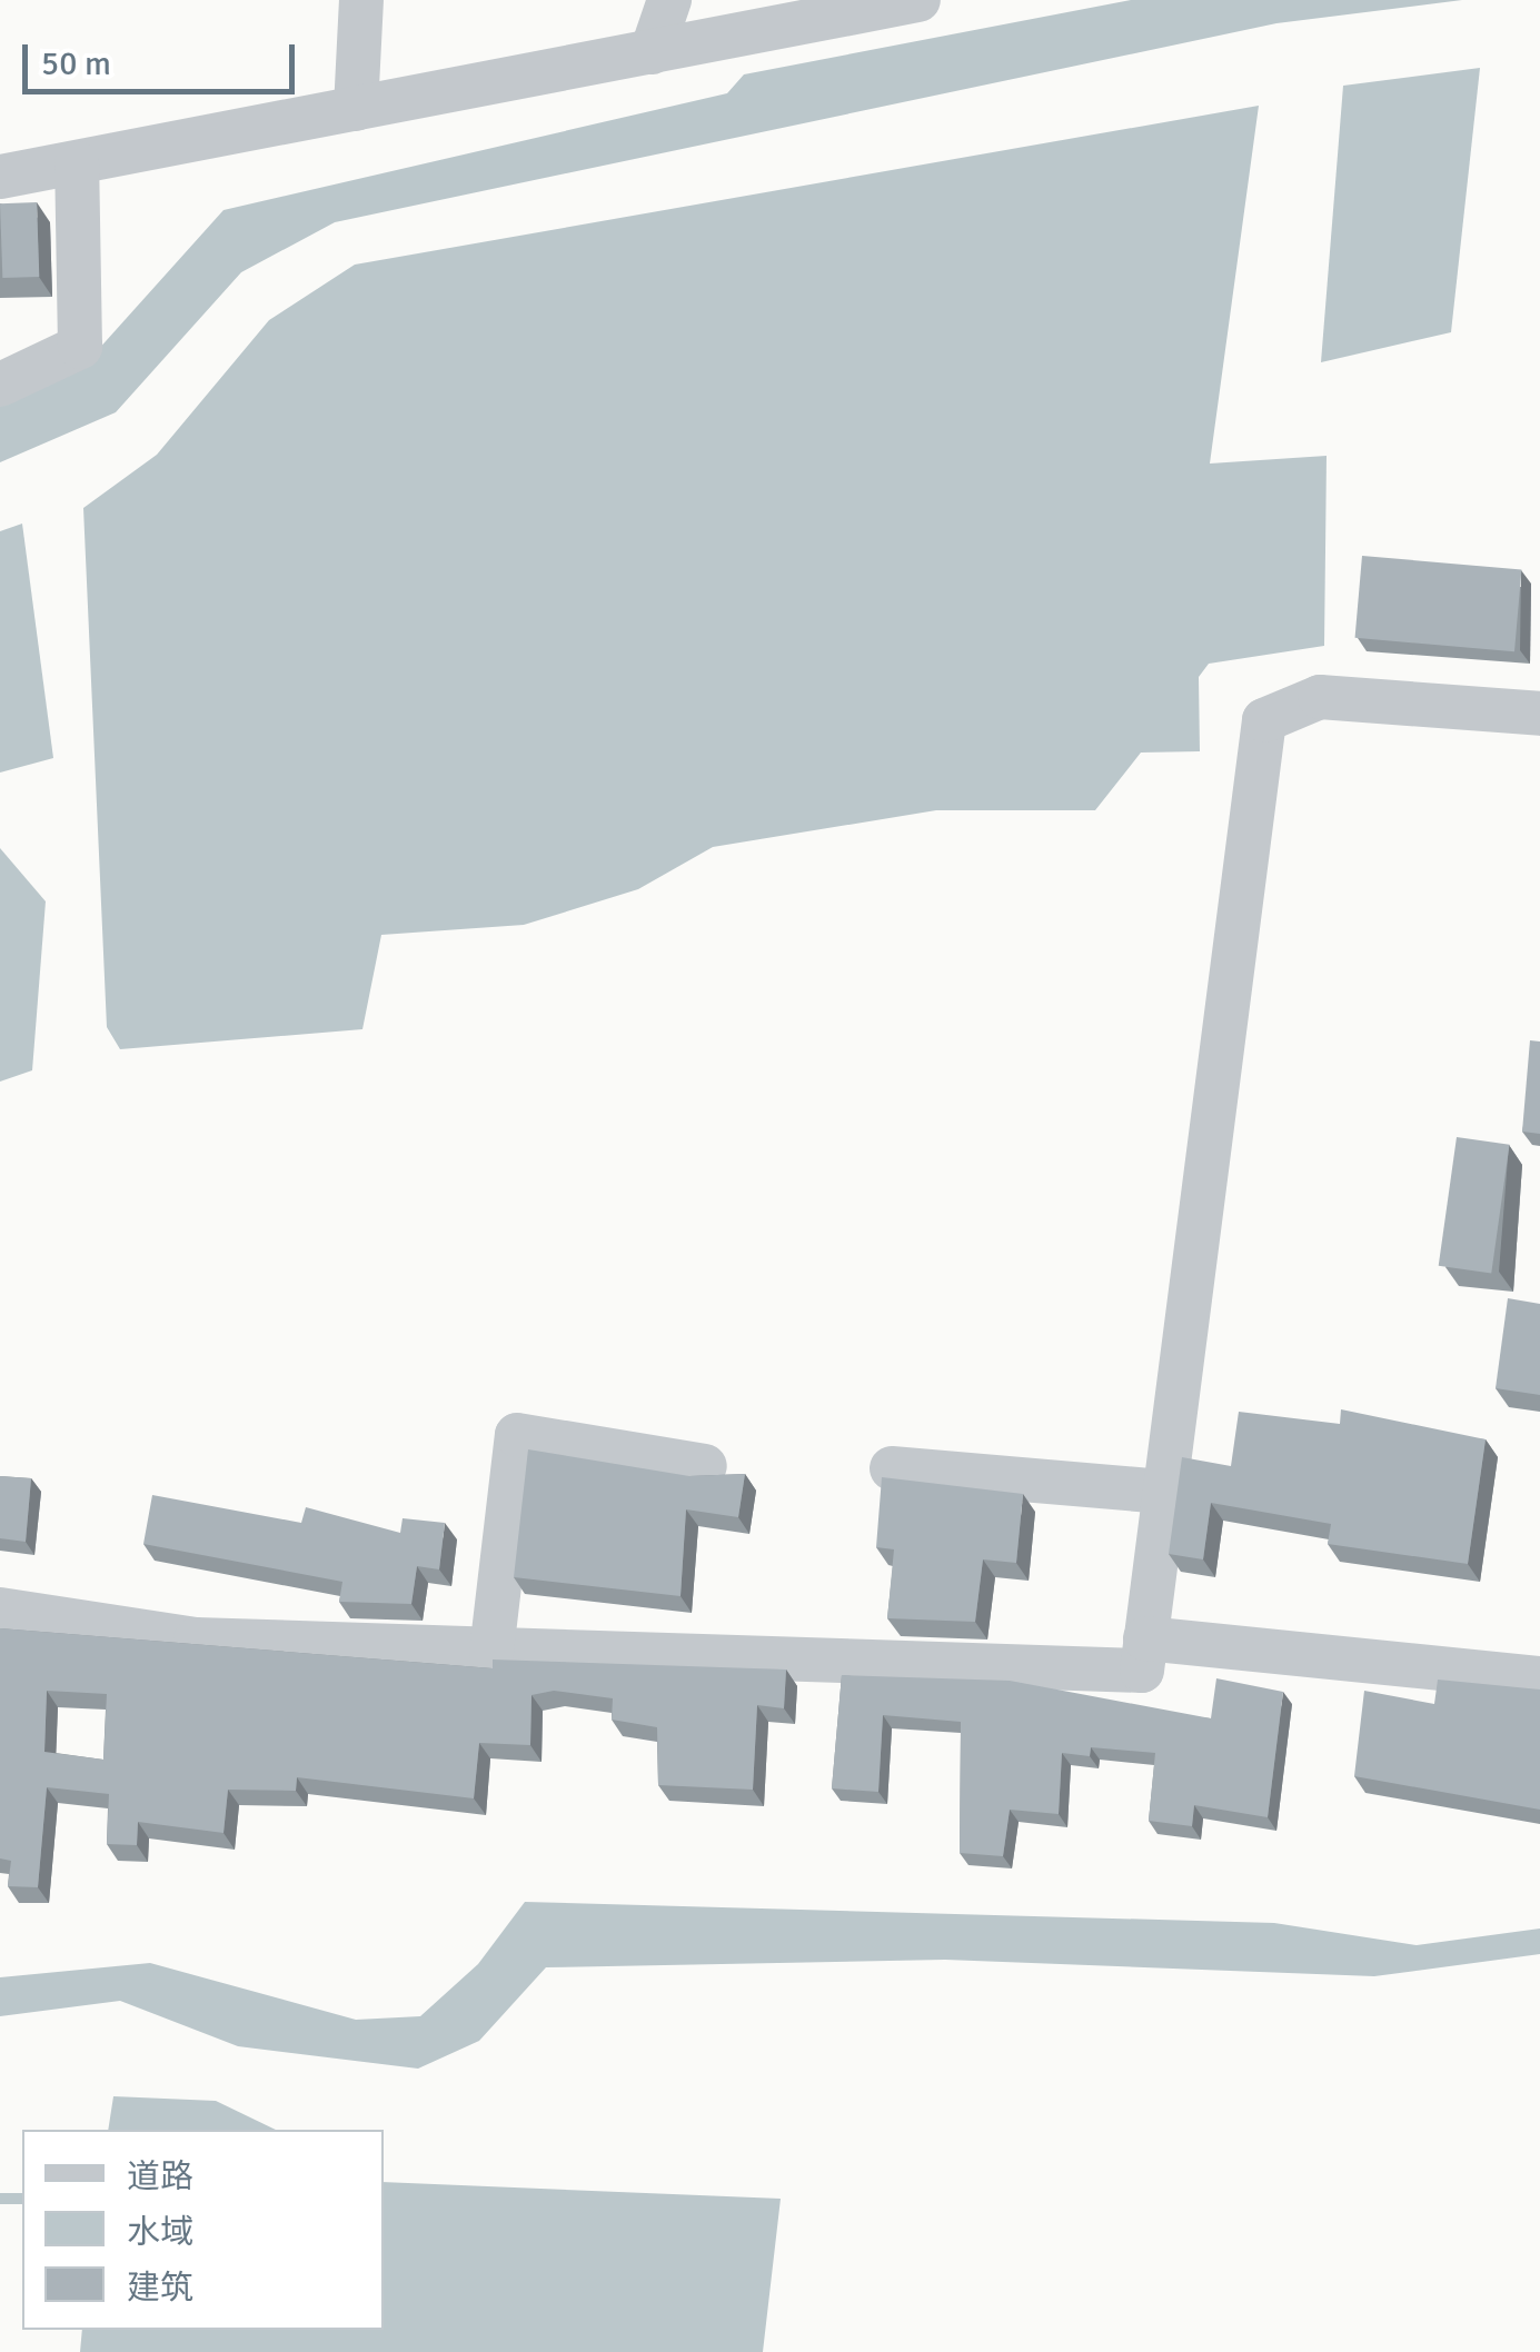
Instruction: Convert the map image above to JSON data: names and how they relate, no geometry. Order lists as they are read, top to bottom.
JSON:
{
  "legend": ["道路", "水域", "建筑"],
  "scale_bar": "50 m"
}
